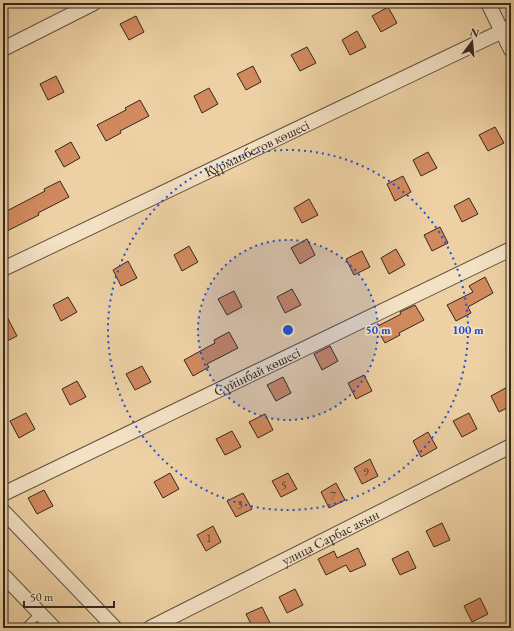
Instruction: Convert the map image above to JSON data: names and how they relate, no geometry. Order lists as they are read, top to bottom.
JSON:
{
  "streets": {
    "street": ["Құрманбетов көшесі", "Сүйінбай көшесі", "улица Сарбас акын"]
  },
  "house_numbers": [
    "9",
    "5",
    "7",
    "3",
    "1"
  ],
  "scale_bar": "50 m",
  "north": "top",
  "rings": ["50 m", "100 m"]
}
